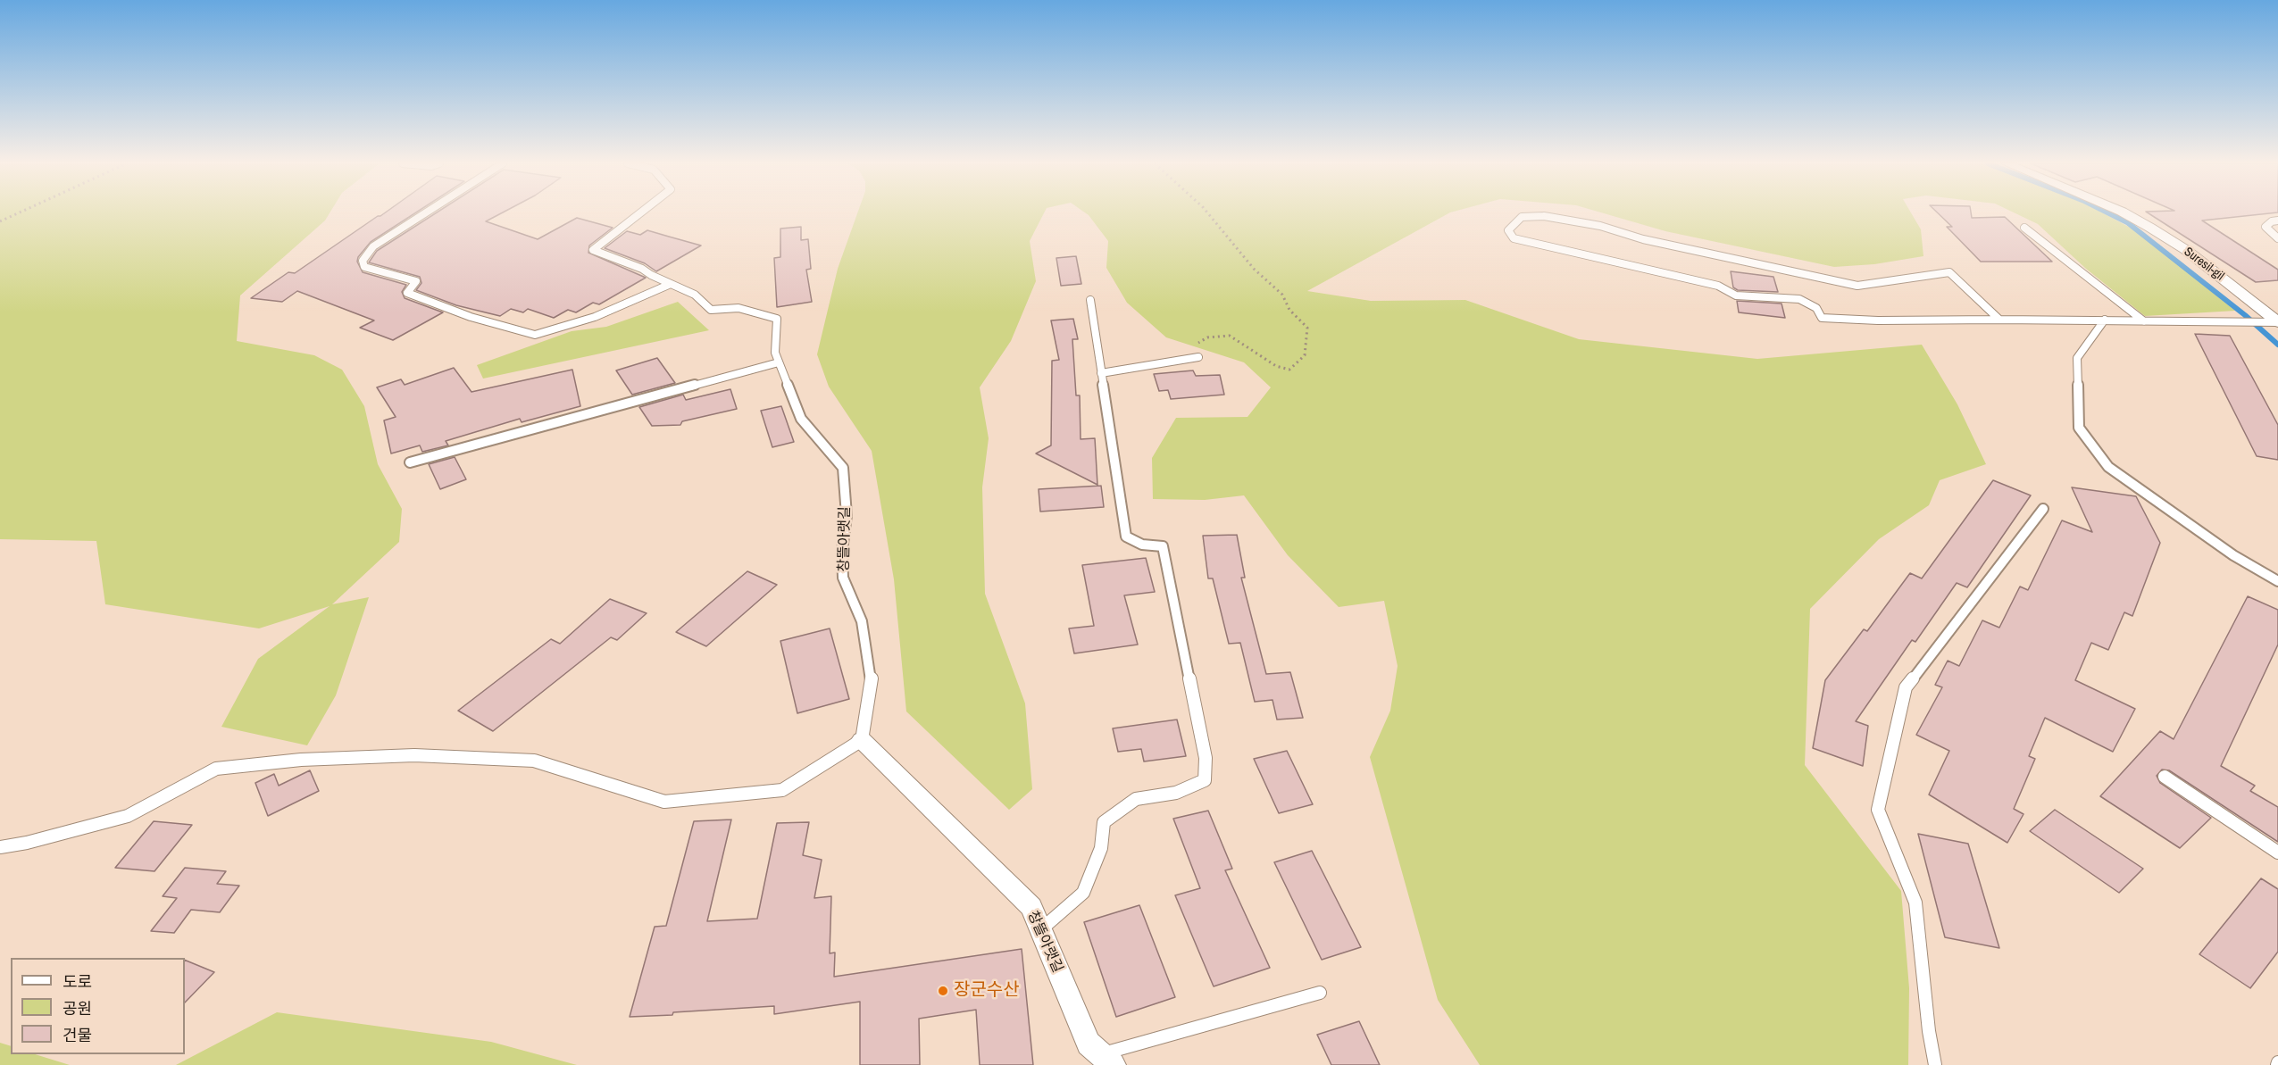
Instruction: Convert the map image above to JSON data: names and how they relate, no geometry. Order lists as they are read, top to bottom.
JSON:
{
  "streets": {
    "street": ["Suresil-gil", "창뜰아랫길"]
  },
  "places": ["장군수산"],
  "legend": ["도로", "공원", "건물"]
}
